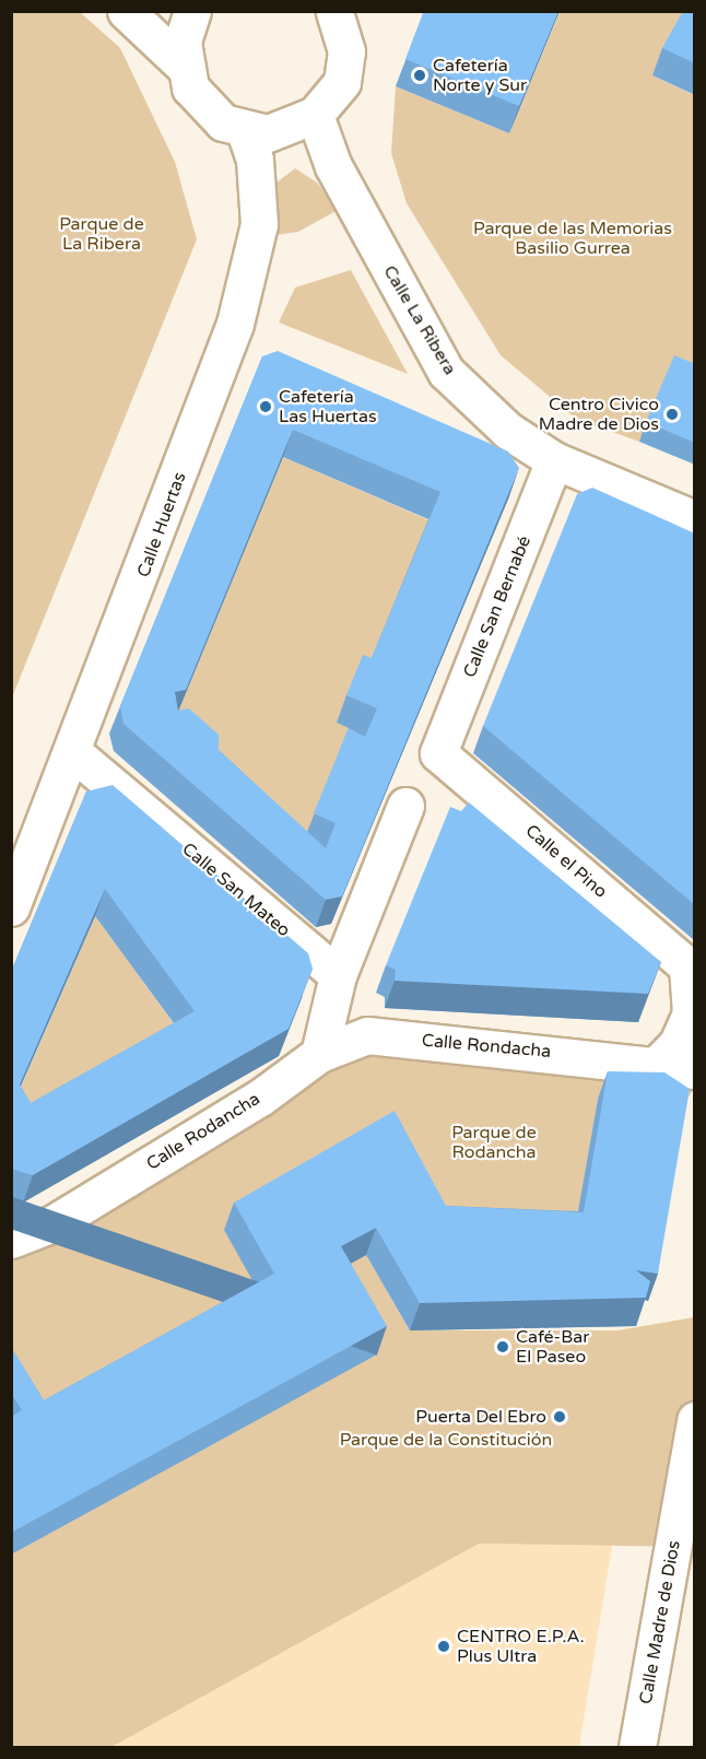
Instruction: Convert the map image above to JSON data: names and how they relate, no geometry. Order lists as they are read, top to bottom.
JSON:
{
  "streets": {
    "street": [
      "Calle La Ribera",
      "Calle Huertas",
      "Calle San Bernabé",
      "Calle el Pino",
      "Calle San Mateo",
      "Calle Rondacha",
      "Calle Rodancha",
      "Calle Madre de Dios"
    ]
  },
  "crossings": [
    ["Calle La Ribera", "Calle San Bernabé"],
    ["Calle Huertas", "Calle San Mateo"],
    ["Calle San Bernabé", "Calle el Pino"],
    ["Calle Rondacha", "Calle Rodancha"]
  ],
  "parks": [
    "Parque de La Ribera",
    "Parque de las Memorias Basilio Gurrea",
    "Parque de Rodancha",
    "Parque de la Constitución"
  ],
  "places": [
    "Cafetería Norte y Sur",
    "Cafetería Las Huertas",
    "Centro Civico Madre de Dios",
    "Café-Bar El Paseo",
    "Puerta Del Ebro",
    "CENTRO E.P.A. Plus Ultra"
  ]
}
